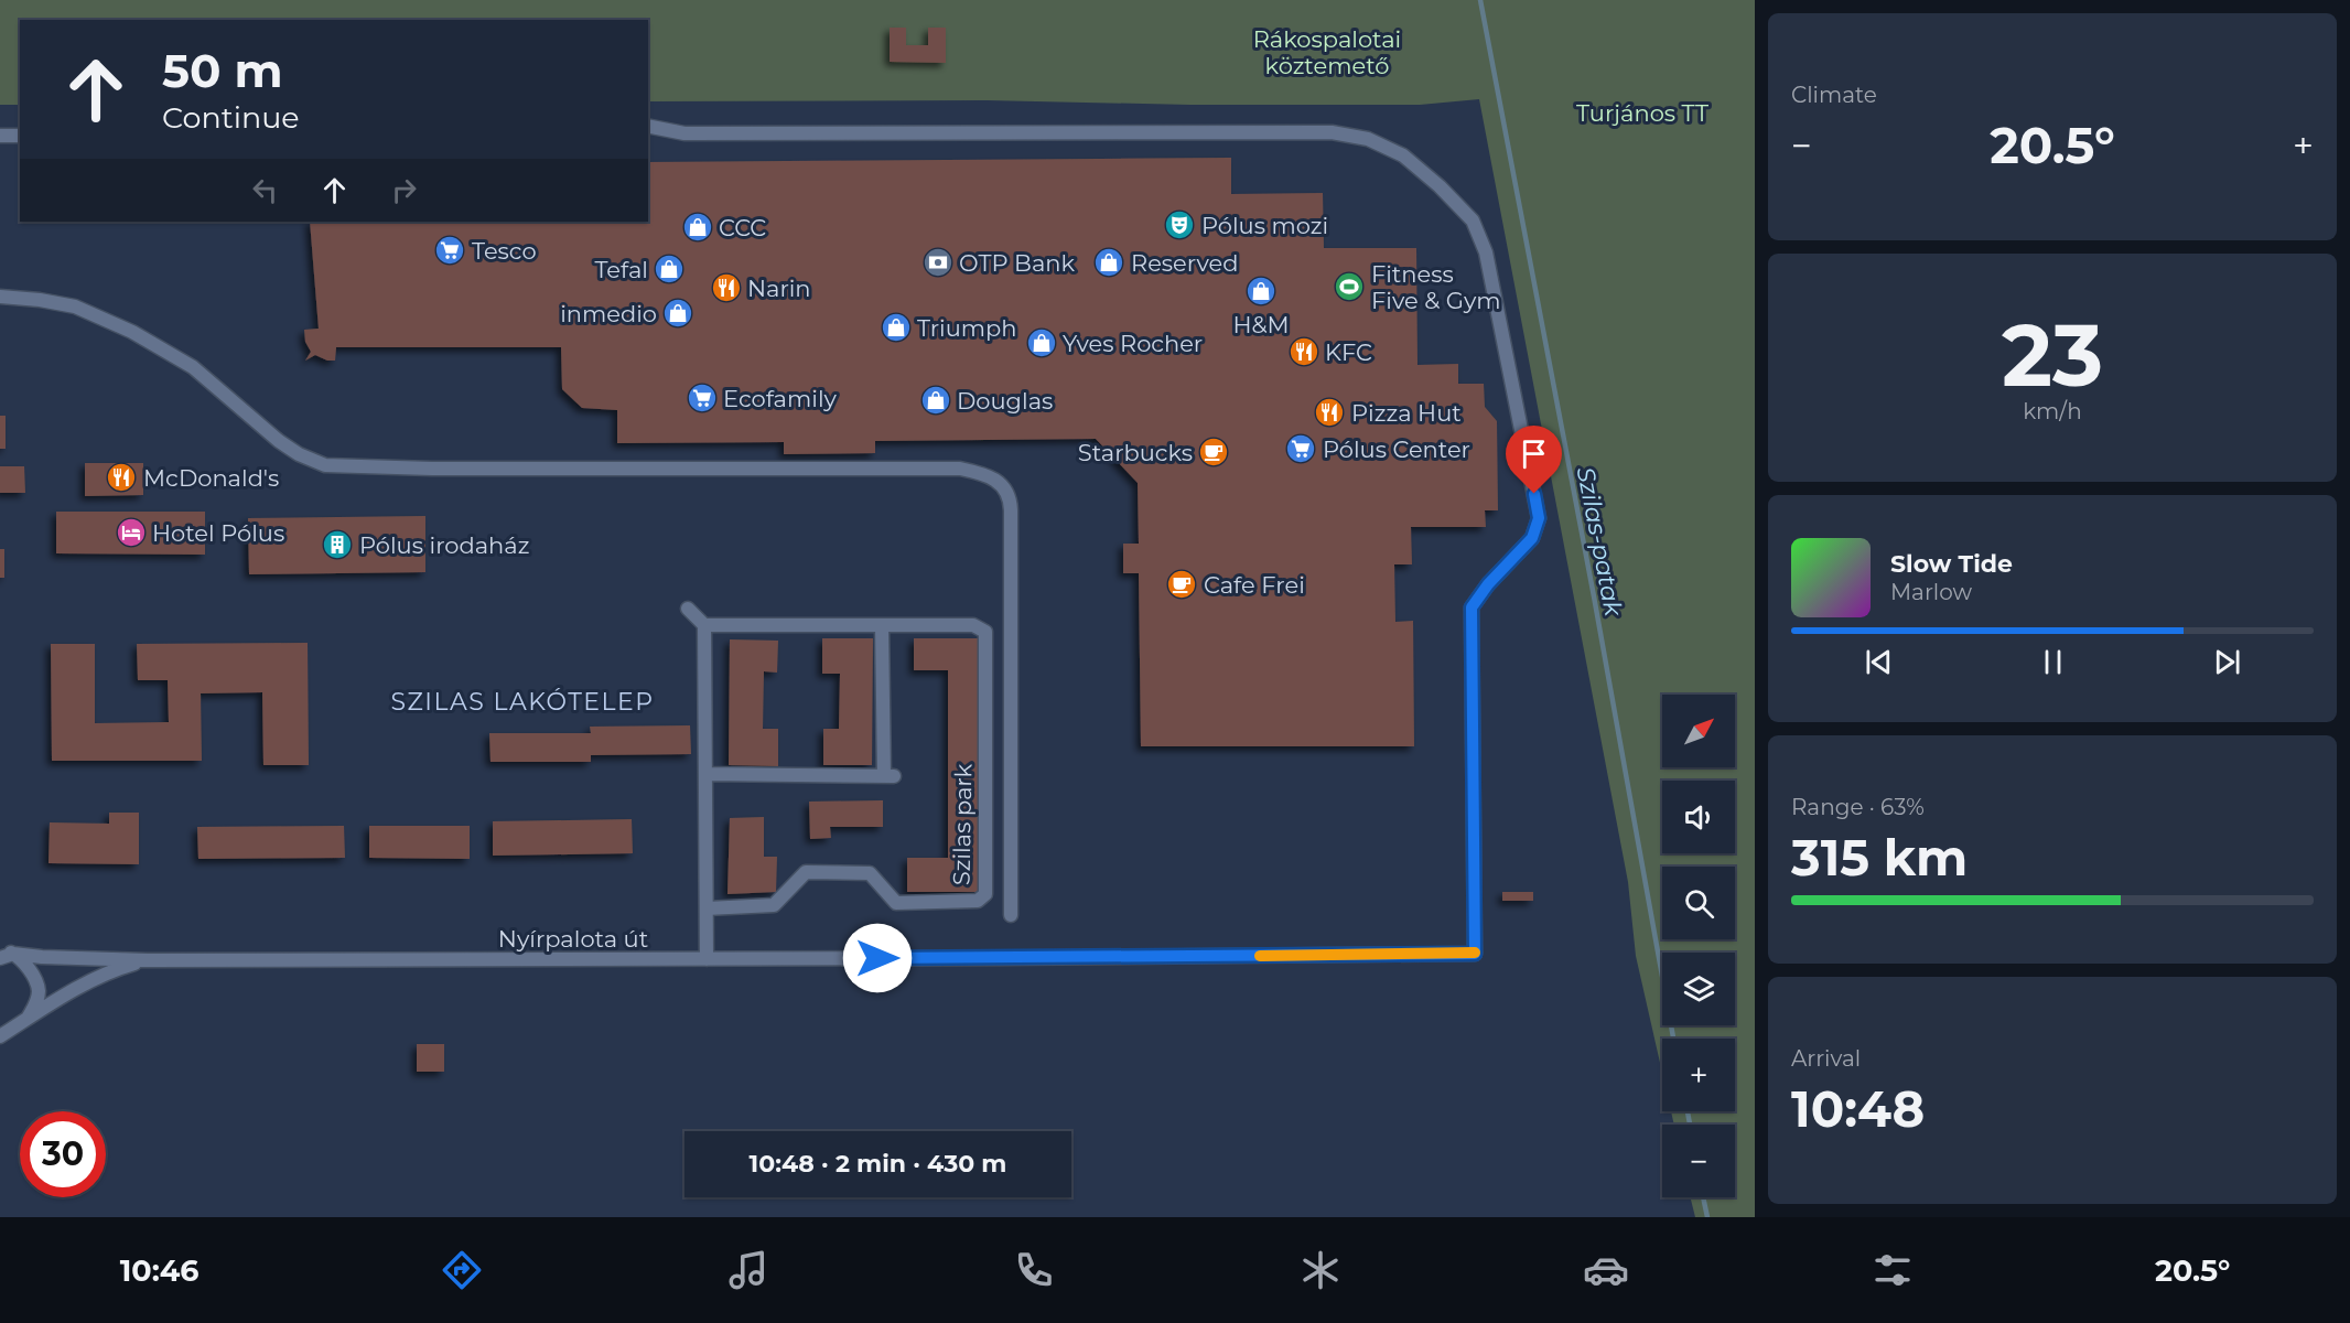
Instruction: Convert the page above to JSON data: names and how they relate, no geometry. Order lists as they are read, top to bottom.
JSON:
{
  "streets": {
    "street": ["Szilas park", "Nyírpalota út"]
  },
  "districts": ["SZILAS LAKÓTELEP"],
  "water": ["Szilas-patak"],
  "parks": ["Rákospalotai köztemető", "Turjános TT"],
  "places": {
    "theatre": ["Pólus mozi"],
    "shop": [
      "CCC",
      "Reserved",
      "Tefal",
      "H&M",
      "inmedio",
      "Triumph",
      "Yves Rocher",
      "Douglas"
    ],
    "supermarket": ["Tesco", "Ecofamily", "Pólus Center"],
    "bank": ["OTP Bank"],
    "sports": ["Fitness Five & Gym"],
    "restaurant": [
      "Narin",
      "KFC",
      "Pizza Hut",
      "McDonald's"
    ],
    "cafe": ["Starbucks", "Cafe Frei"],
    "hotel": ["Hotel Pólus"],
    "building": ["Pólus irodaház"]
  },
  "north": "top right",
  "page": {
    "tile": [
      "Climate",
      ["23", "km/h"],
      ["Range · 63%", "315 km"],
      ["Arrival", "10:48"]
    ],
    "turn": ["50 m", "Continue"],
    "heat": ["−", "20.5°", "+"],
    "song": ["Slow Tide", "Marlow"],
    "map_buttons": ["+", "−"],
    "limit": "30",
    "trip": "10:48 · 2 min · 430 m",
    "tabs": ["10:46", "20.5°"]
  }
}
